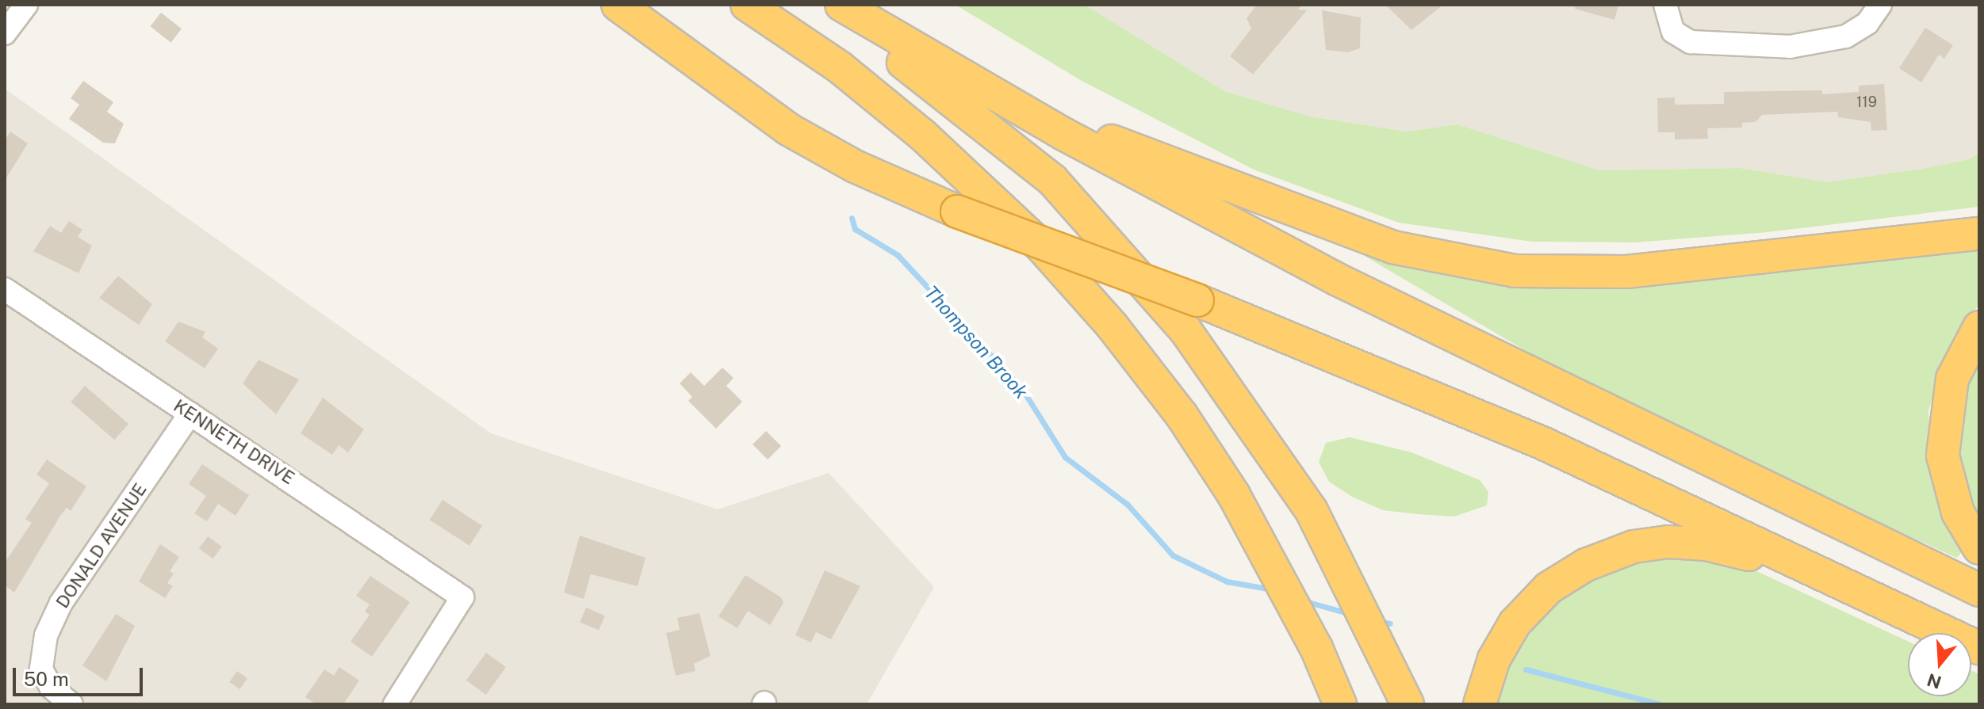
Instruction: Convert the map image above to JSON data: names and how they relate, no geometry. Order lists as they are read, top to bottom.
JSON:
{
  "streets": {
    "street": ["KENNETH DRIVE", "DONALD AVENUE"]
  },
  "crossings": [
    ["KENNETH DRIVE", "DONALD AVENUE"]
  ],
  "water": ["Thompson Brook"],
  "house_numbers": ["119"],
  "scale_bar": "50 m",
  "north": "bottom"
}
